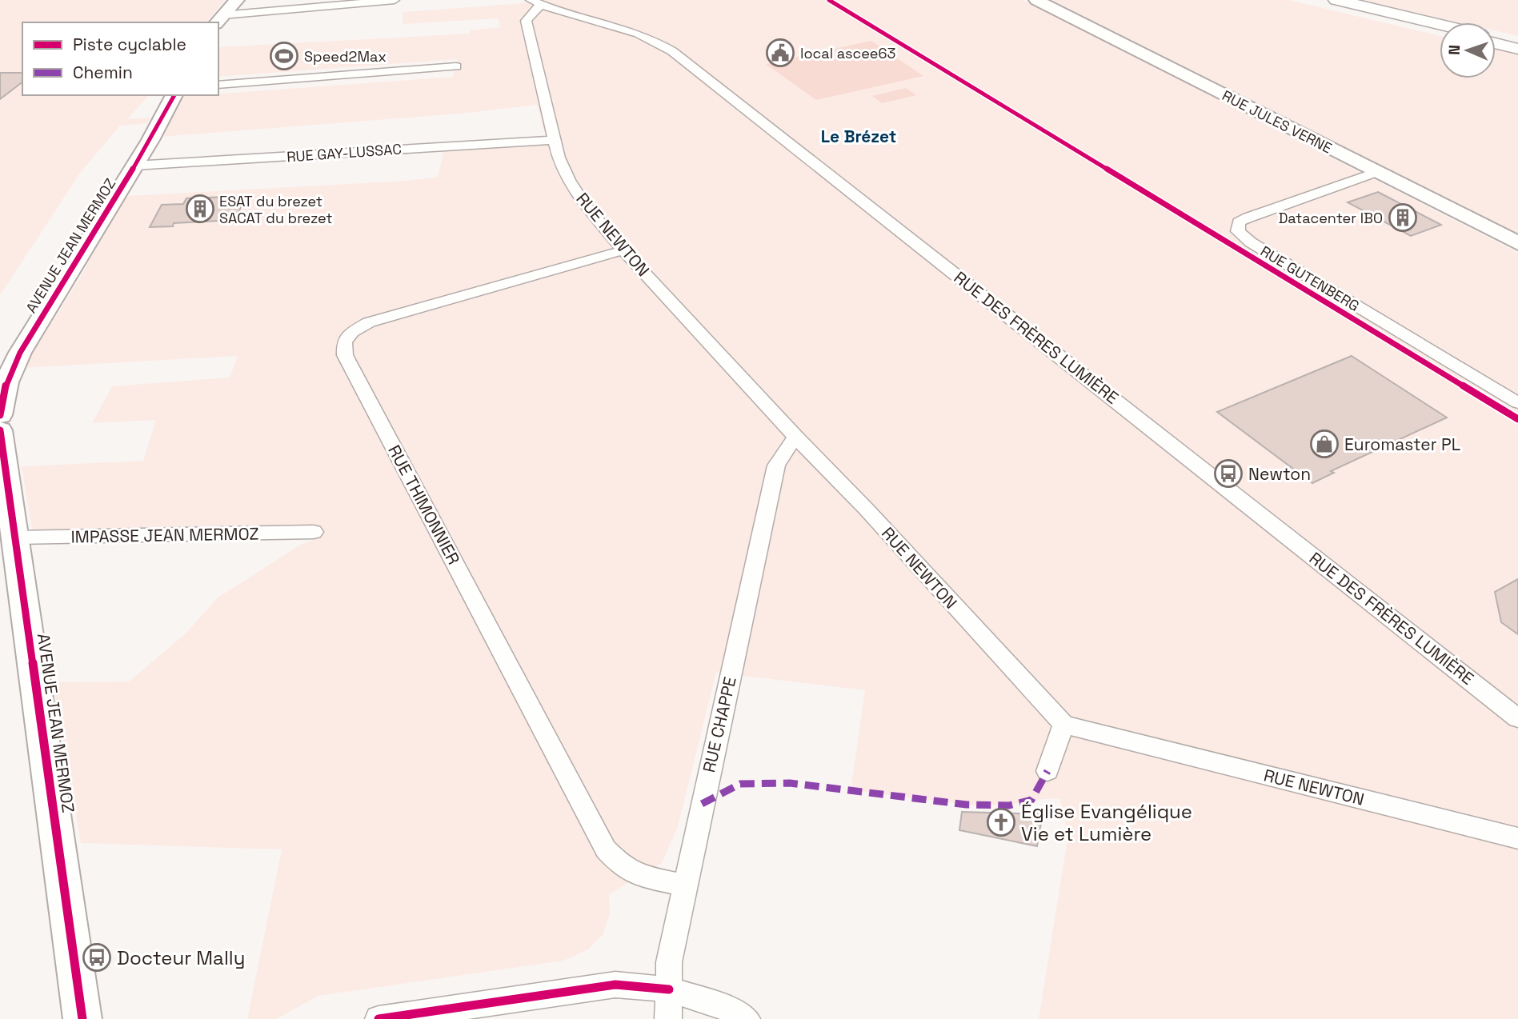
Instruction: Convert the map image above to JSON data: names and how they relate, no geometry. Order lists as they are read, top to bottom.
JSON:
{
  "streets": {
    "main road": ["RUE JULES VERNE", "AVENUE JEAN MERMOZ"],
    "street": [
      "RUE GAY-LUSSAC",
      "RUE NEWTON",
      "RUE GUTENBERG",
      "RUE DES FRÈRES LUMIÈRE",
      "RUE THIMONNIER",
      "IMPASSE JEAN MERMOZ",
      "RUE CHAPPE"
    ]
  },
  "crossings": [
    ["RUE JULES VERNE", "RUE GUTENBERG"],
    ["RUE GAY-LUSSAC", "RUE NEWTON"],
    ["RUE GAY-LUSSAC", "AVENUE JEAN MERMOZ"],
    ["RUE NEWTON", "RUE THIMONNIER"],
    ["RUE NEWTON", "RUE CHAPPE"],
    ["AVENUE JEAN MERMOZ", "IMPASSE JEAN MERMOZ"],
    ["RUE THIMONNIER", "RUE CHAPPE"]
  ],
  "districts": ["Le Brézet"],
  "places": {
    "public building": ["local ascee63"],
    "sports": ["Speed2Max"],
    "building": ["ESAT du brezet SACAT du brezet", "Datacenter IBO"],
    "shop": ["Euromaster PL"],
    "bus stop": ["Newton", "Docteur Mally"],
    "church": ["Église Evangélique Vie et Lumière"]
  },
  "legend": ["Piste cyclable", "Chemin"],
  "north": "left"
}
